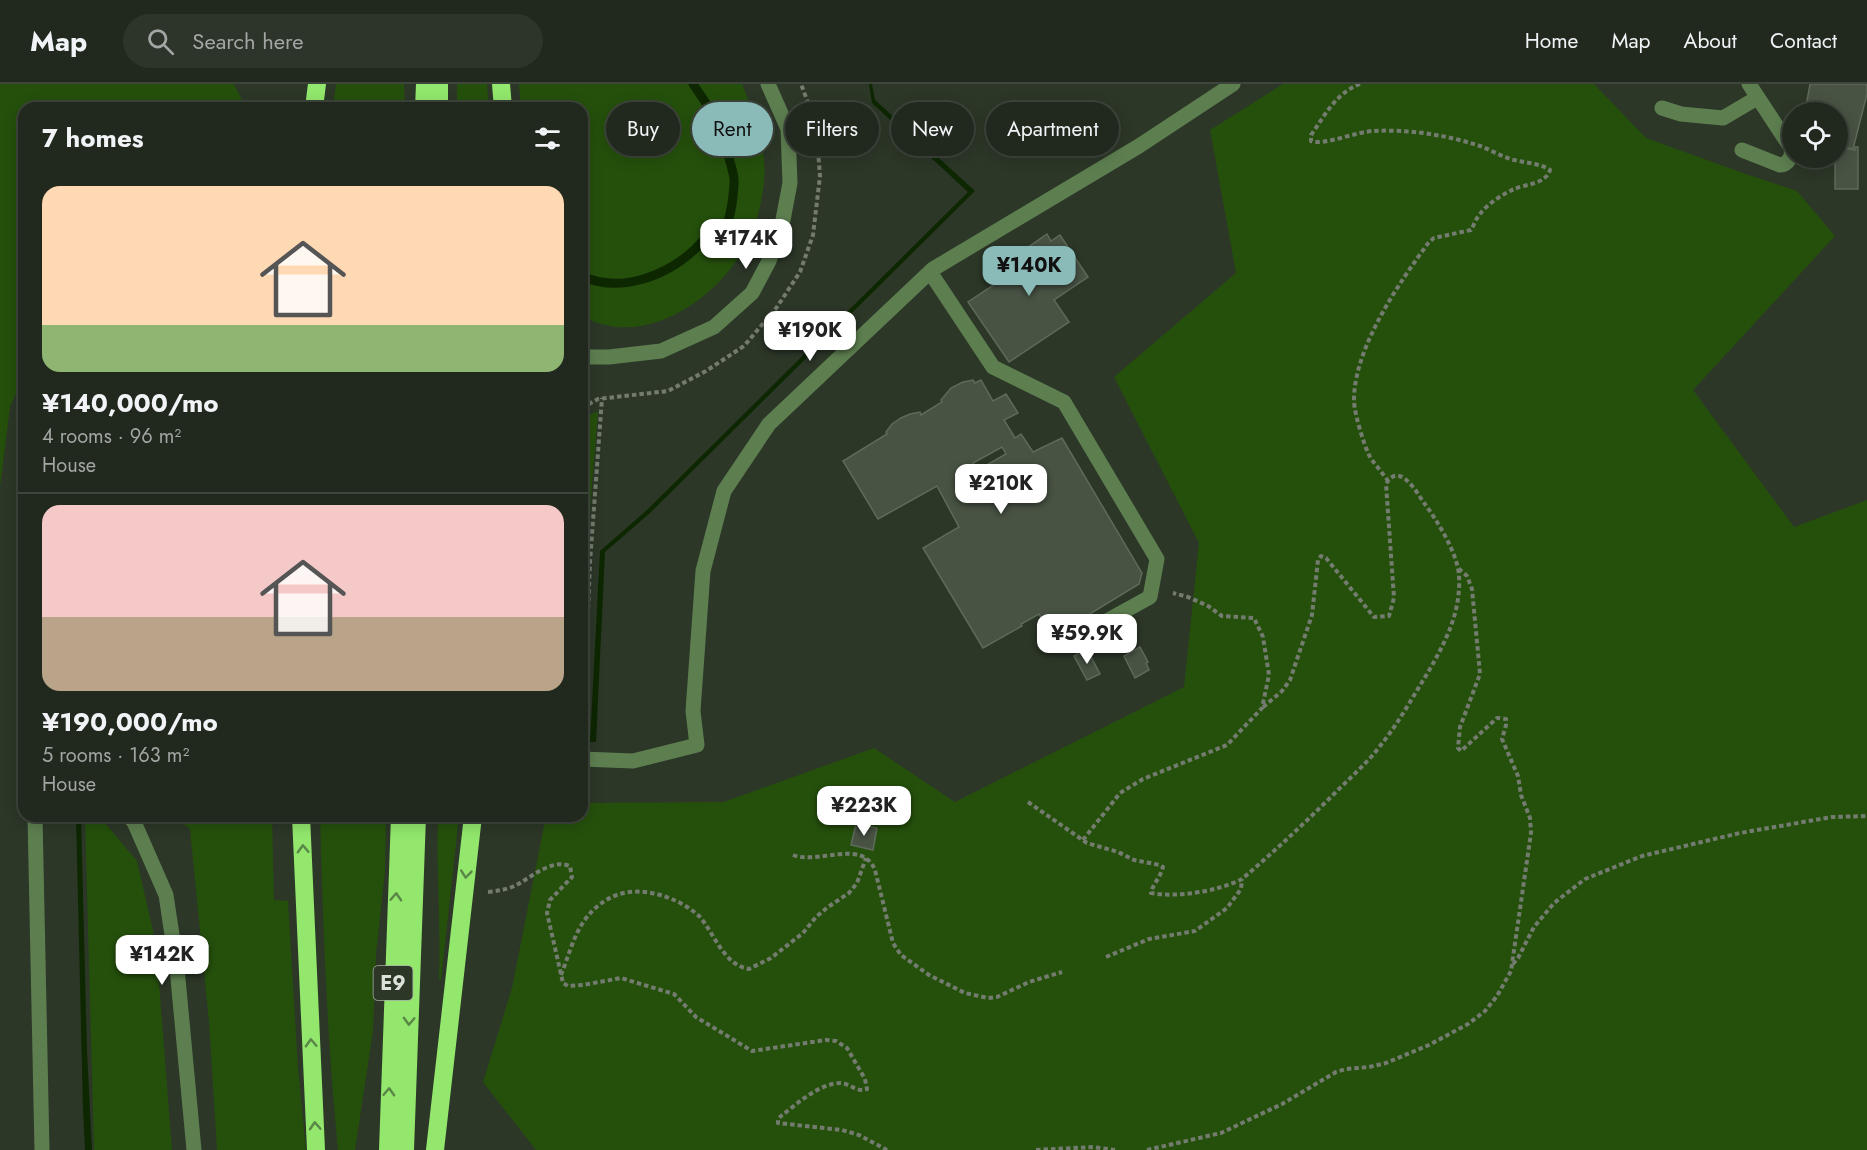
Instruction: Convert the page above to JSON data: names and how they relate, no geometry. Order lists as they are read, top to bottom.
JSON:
{
  "streets": {
    "highway": ["E9"]
  },
  "page": {
    "header": "Map",
    "search": "Search here",
    "nav": [
      "Home",
      "Map",
      "About",
      "Contact"
    ],
    "chip": [
      "Buy",
      "Rent",
      "Filters",
      "New",
      "Apartment"
    ],
    "heading": "7 homes",
    "list": [
      {
        "name": "¥140,000/mo",
        "note": "4 rooms · 96 m² · House"
      },
      {
        "name": "¥190,000/mo",
        "note": "5 rooms · 163 m² · House"
      }
    ],
    "price": [
      "¥174K",
      "¥140K",
      "¥190K",
      "¥210K",
      "¥59.9K",
      "¥223K",
      "¥142K"
    ]
  }
}
